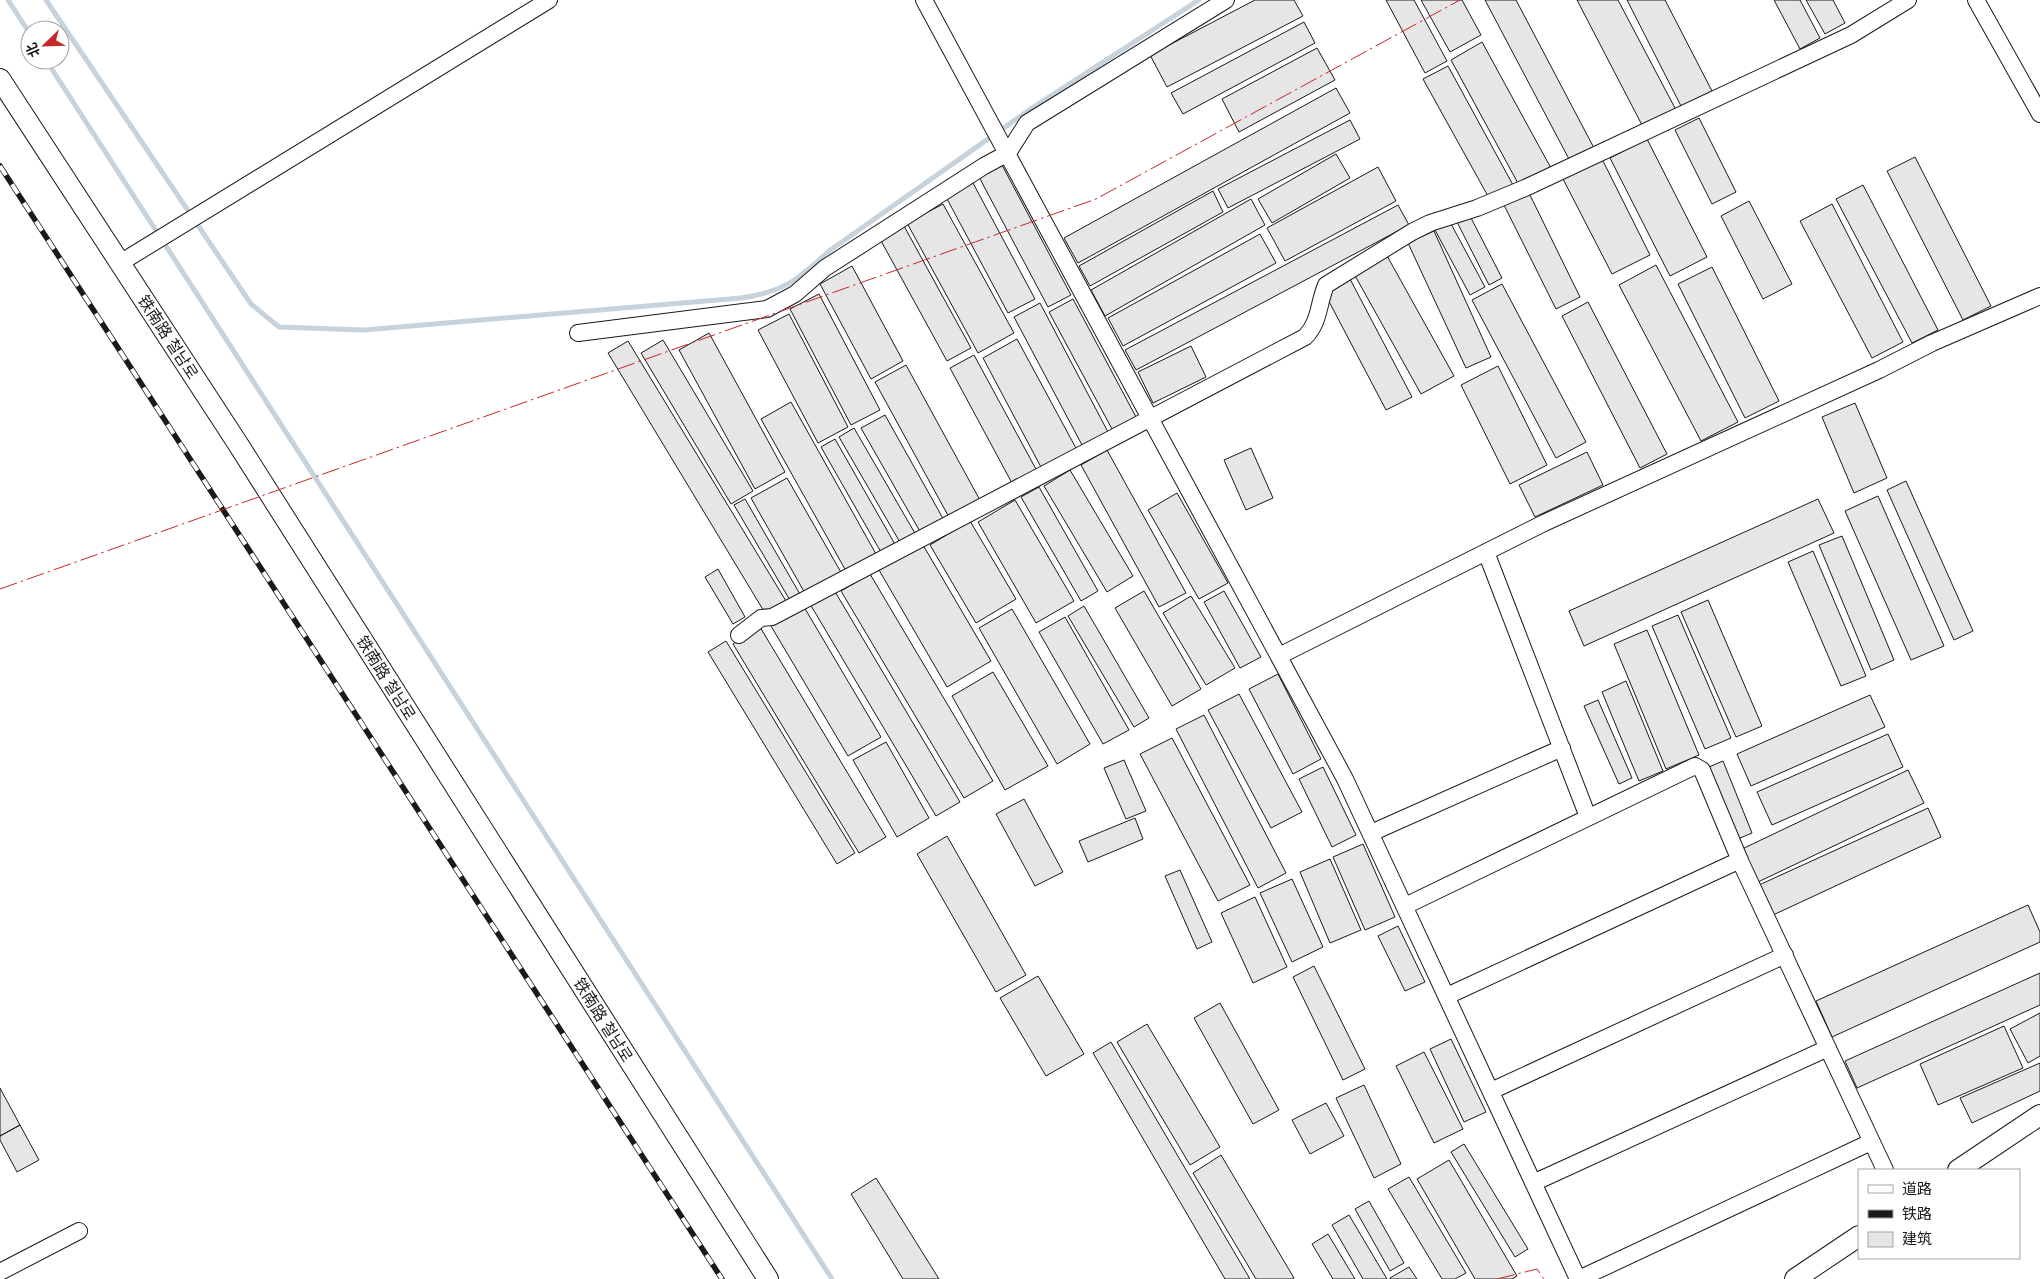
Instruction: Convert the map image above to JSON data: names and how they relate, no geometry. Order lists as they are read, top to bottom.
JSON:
{
  "streets": {
    "street": ["铁南路 철남로"]
  },
  "legend": ["道路", "铁路", "建筑"],
  "north": "bottom left"
}
